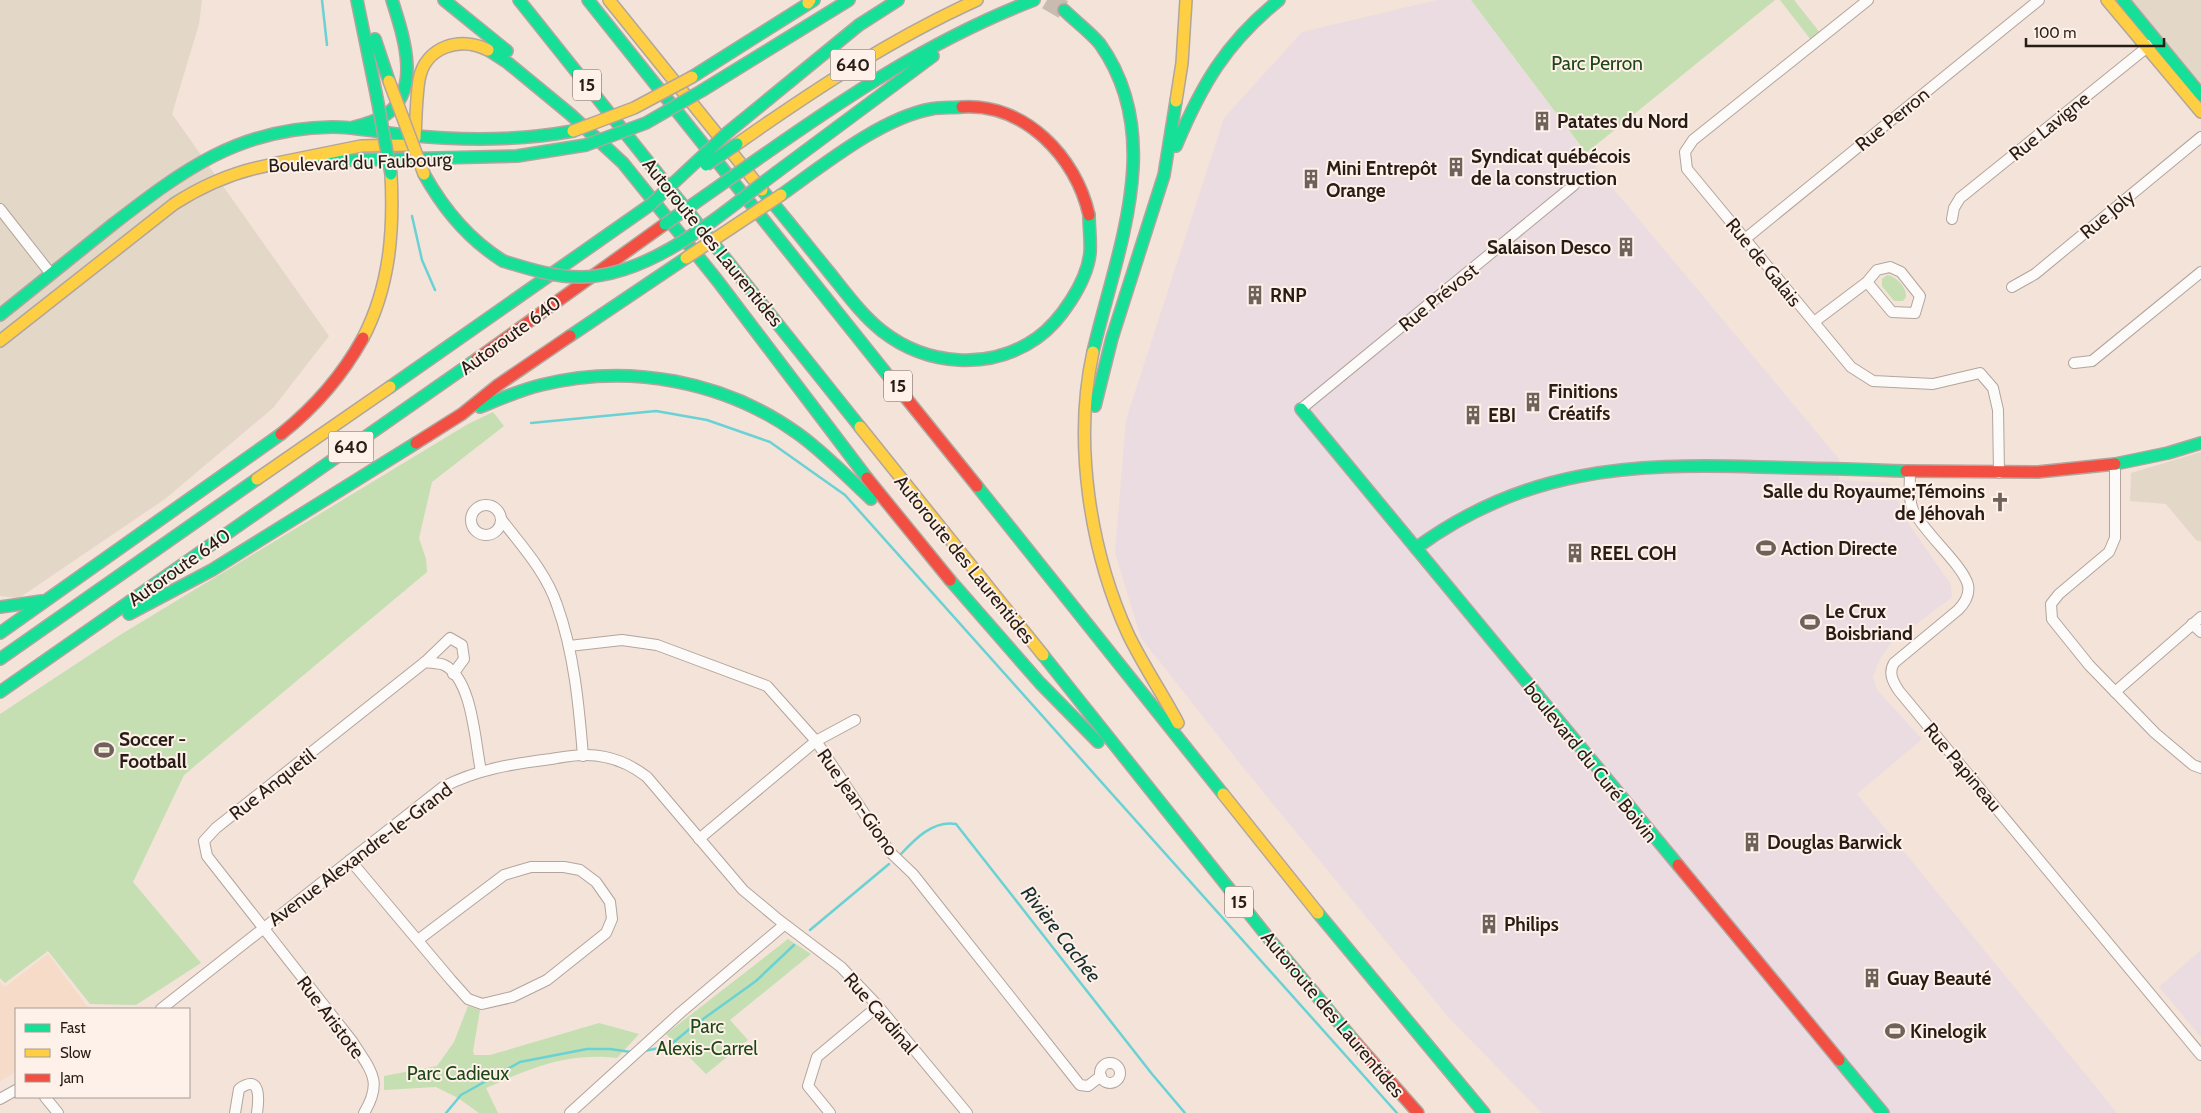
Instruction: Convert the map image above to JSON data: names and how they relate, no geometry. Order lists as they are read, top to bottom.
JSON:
{
  "streets": {
    "main road": [
      "640",
      "15",
      "Boulevard du Faubourg",
      "Autoroute des Laurentides",
      "Autoroute 640",
      "boulevard du Curé Boivin"
    ],
    "street": [
      "Rue Perron",
      "Rue Lavigne",
      "Rue Joly",
      "Rue de Galais",
      "Rue Prévost",
      "Rue Papineau",
      "Rue Anquetil",
      "Rue Jean-Giono",
      "Avenue Alexandre-le-Grand",
      "Rue Cardinal",
      "Rue Aristote"
    ]
  },
  "crossings": [
    ["Rue Perron", "Rue de Galais"],
    ["Rue Prévost", "boulevard du Curé Boivin"],
    ["Rue Anquetil", "Avenue Alexandre-le-Grand"],
    ["Rue Anquetil", "Rue Aristote"],
    ["Avenue Alexandre-le-Grand", "Rue Cardinal"],
    ["Avenue Alexandre-le-Grand", "Rue Aristote"]
  ],
  "water": ["Rivière Cachée"],
  "parks": ["Parc Perron", "Parc Alexis-Carrel", "Parc Cadieux"],
  "places": {
    "building": [
      "Patates du Nord",
      "Syndicat québécois de la construction",
      "Mini Entrepôt Orange",
      "Salaison Desco",
      "RNP",
      "Finitions Créatifs",
      "EBI",
      "REEL COH",
      "Douglas Barwick",
      "Philips",
      "Guay Beauté"
    ],
    "church": ["Salle du Royaume;Témoins de Jéhovah"],
    "sports": [
      "Action Directe",
      "Le Crux Boisbriand",
      "Soccer - Football",
      "Kinelogik"
    ]
  },
  "legend": ["Fast", "Slow", "Jam"],
  "scale_bar": "100 m"
}
